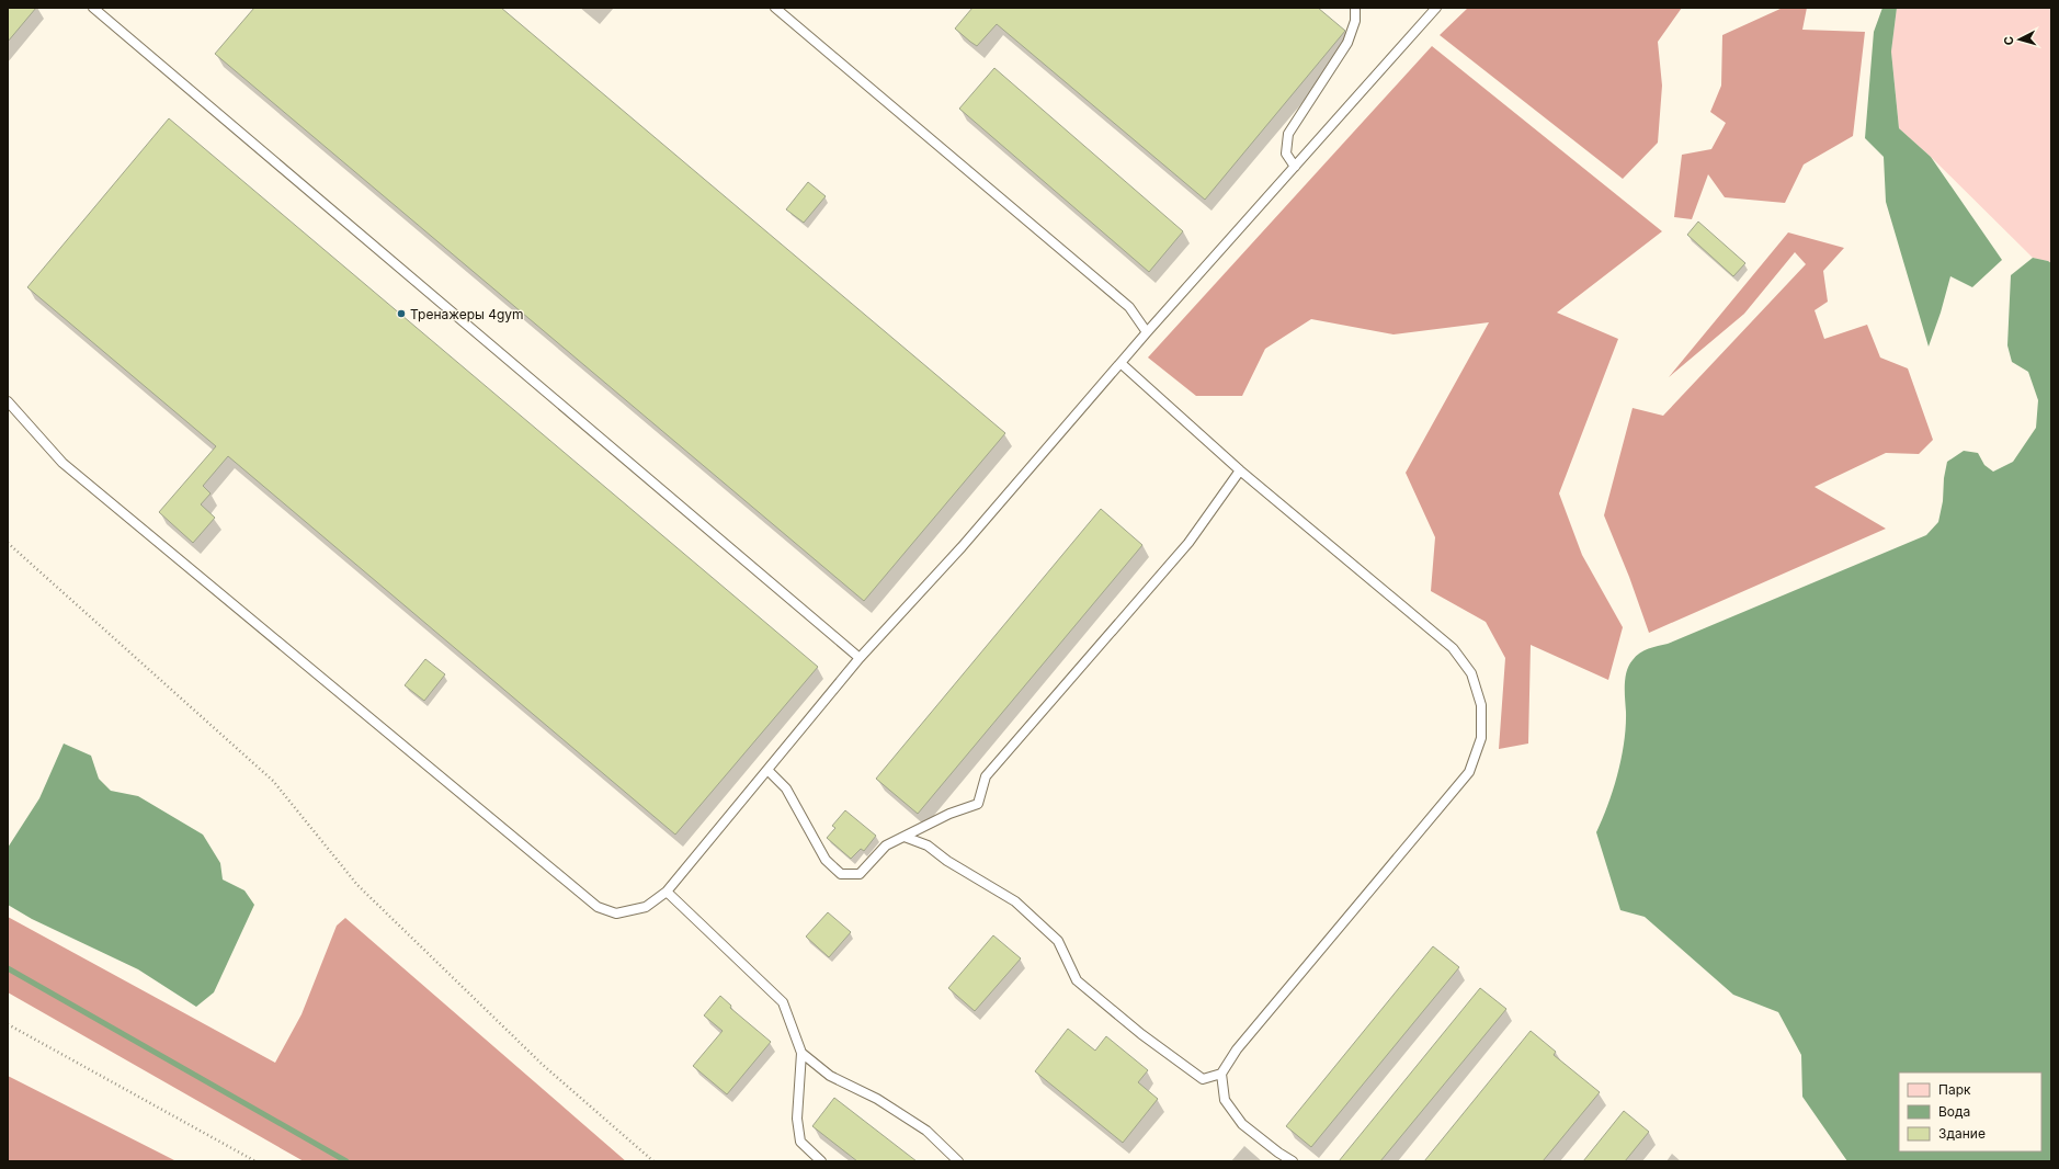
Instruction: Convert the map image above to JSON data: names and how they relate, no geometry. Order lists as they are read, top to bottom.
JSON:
{
  "places": ["Тренажеры 4gym"],
  "legend": ["Парк", "Вода", "Здание"],
  "north": "left"
}
